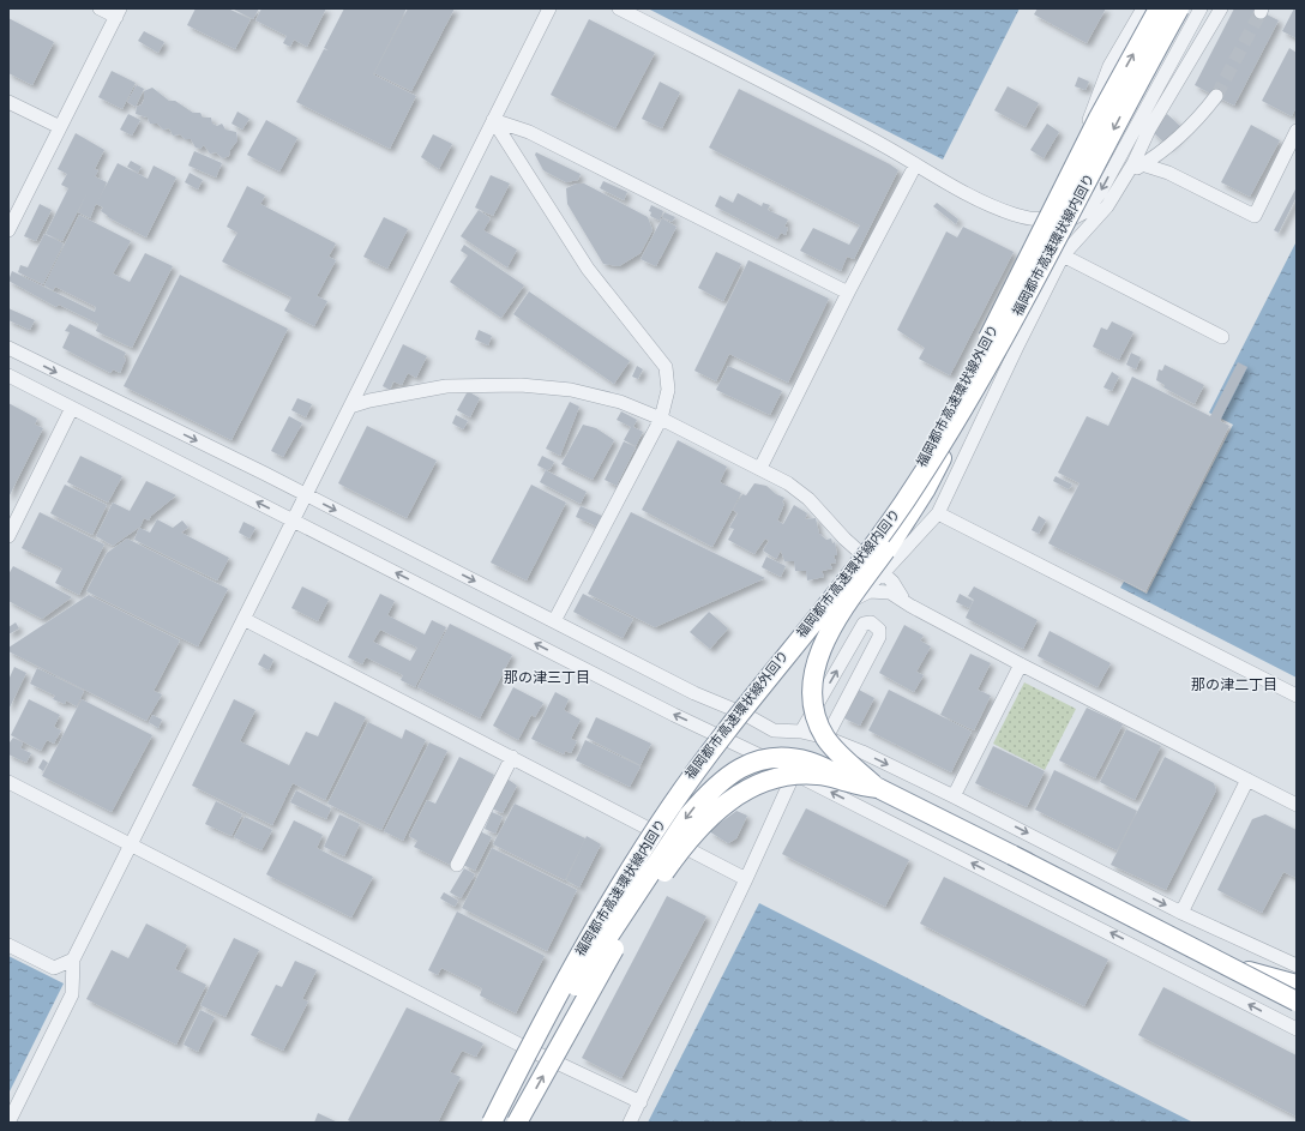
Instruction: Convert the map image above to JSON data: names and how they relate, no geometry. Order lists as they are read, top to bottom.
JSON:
{
  "streets": {
    "highway": ["福岡都市高速環状線内回り", "福岡都市高速環状線外回り"]
  },
  "districts": ["那の津三丁目", "那の津二丁目"]
}
